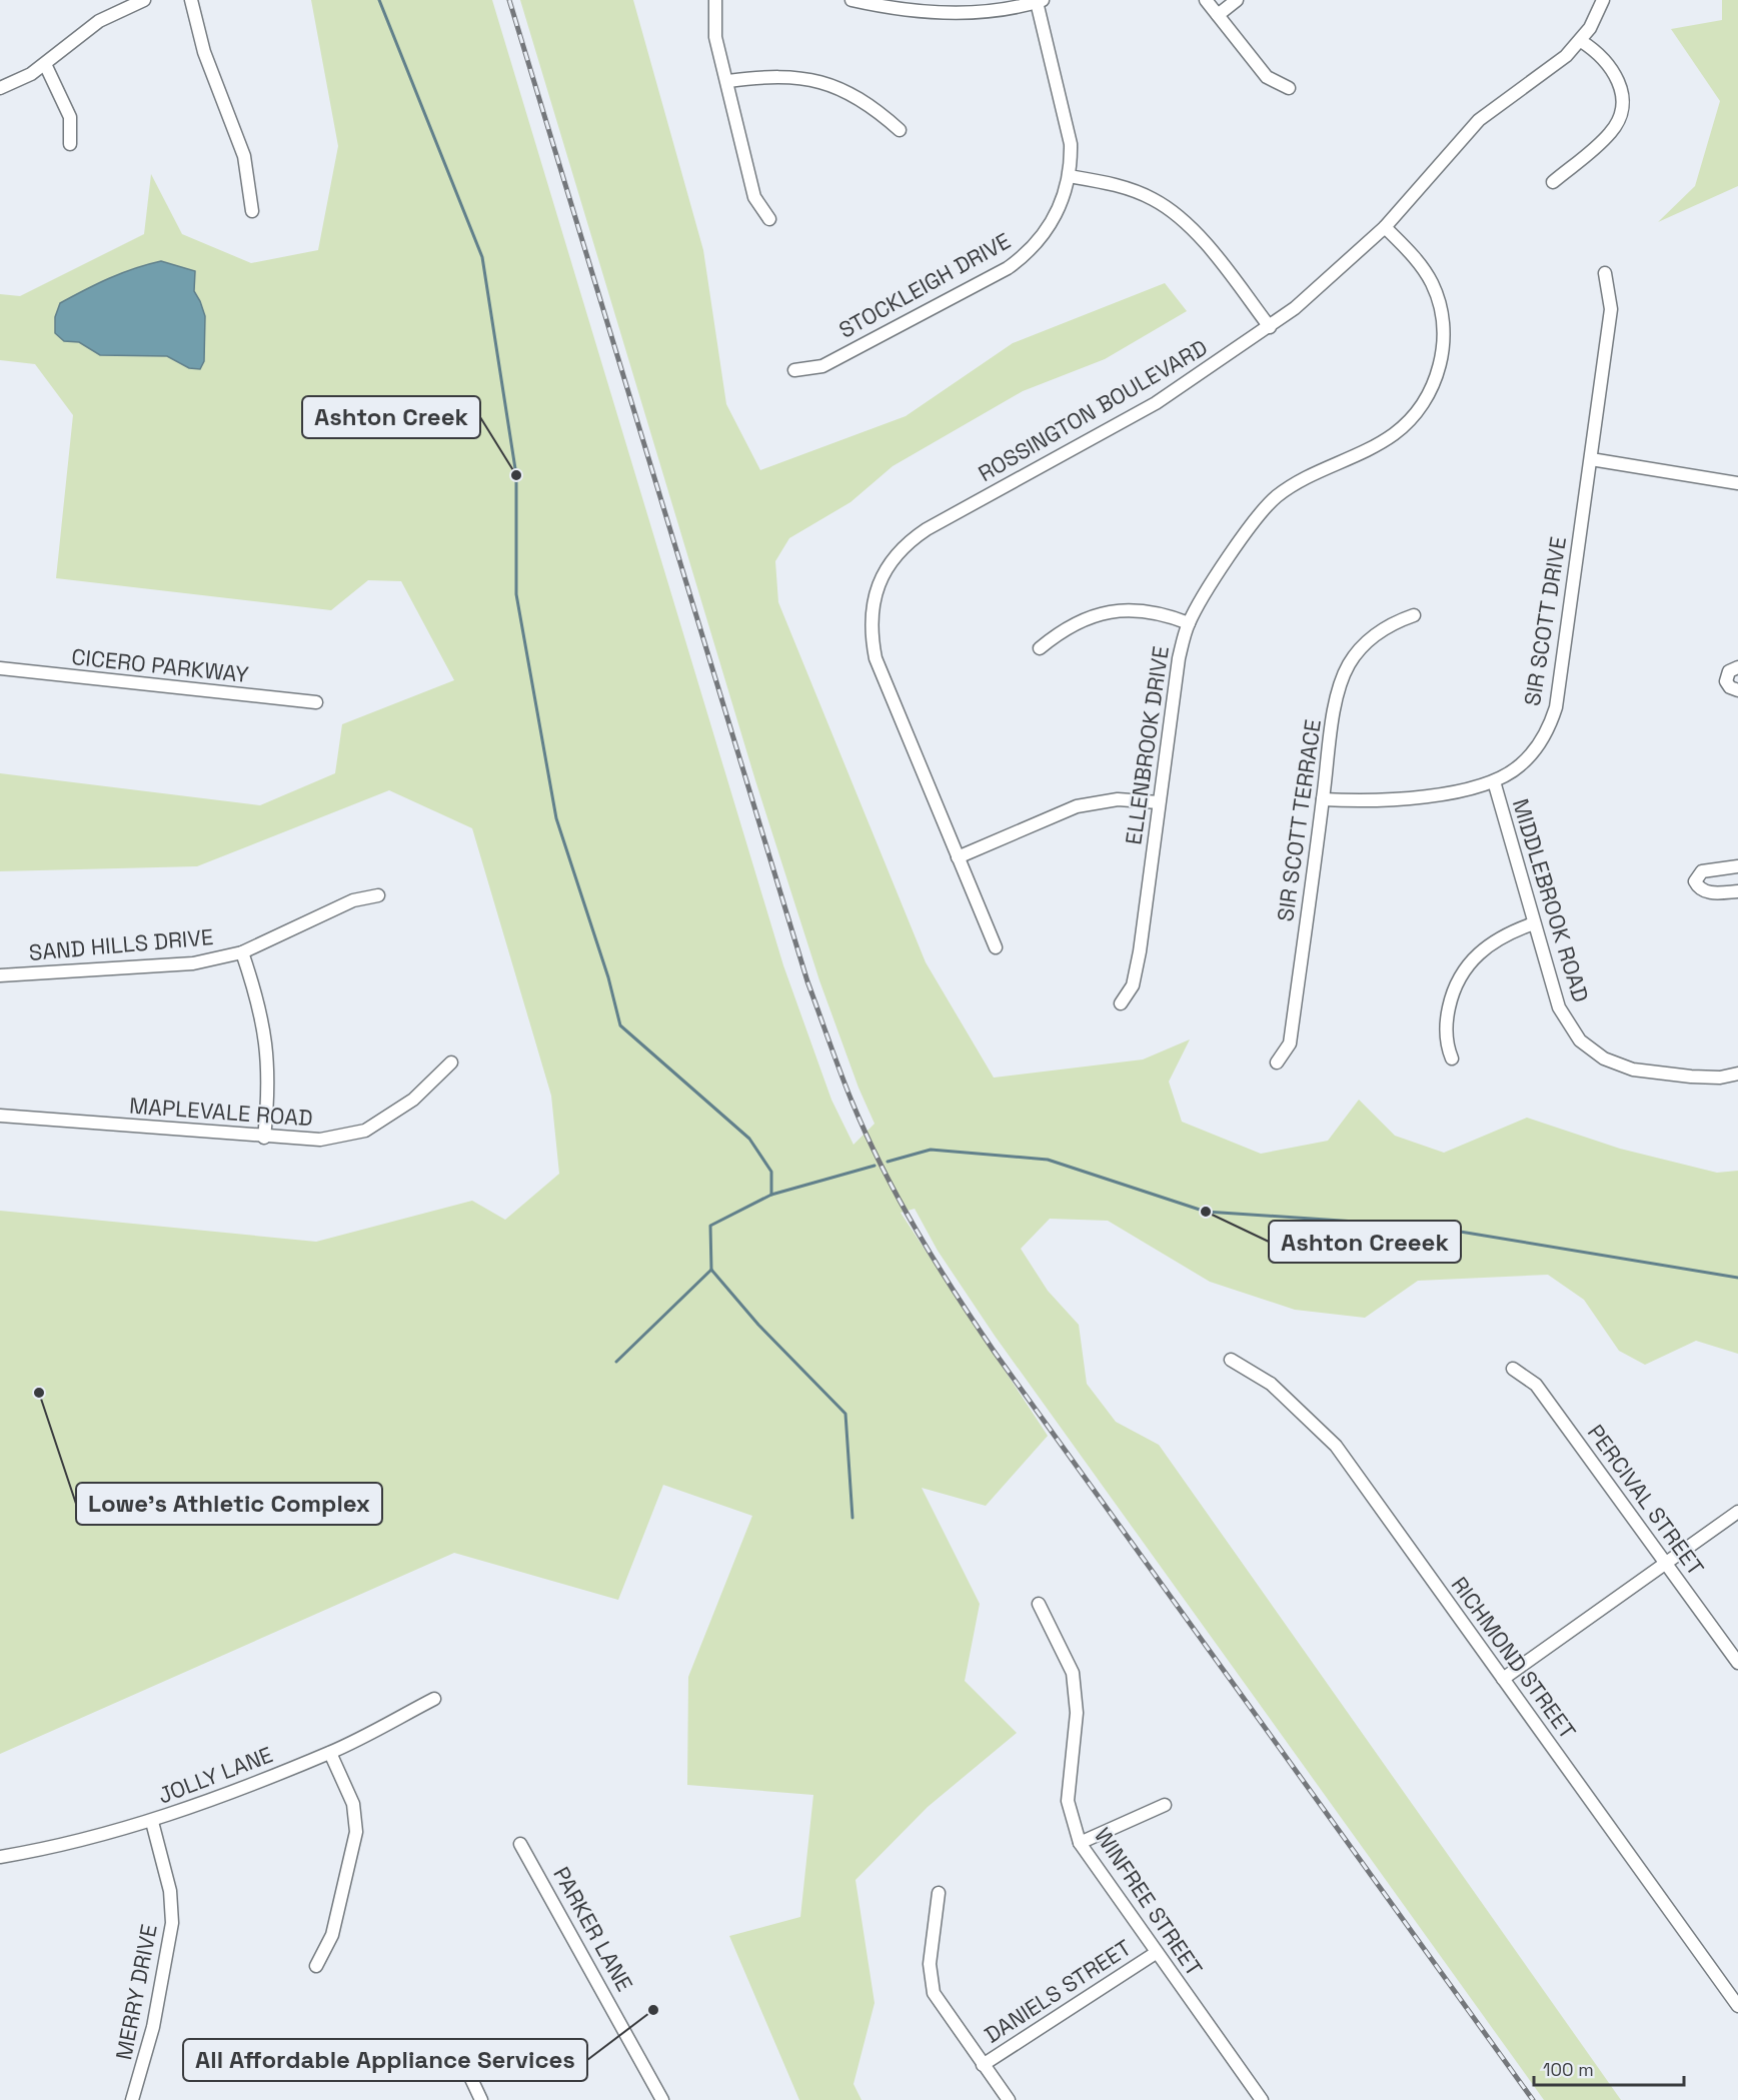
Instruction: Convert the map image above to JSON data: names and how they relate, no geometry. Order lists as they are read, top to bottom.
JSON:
{
  "streets": {
    "street": [
      "STOCKLEIGH DRIVE",
      "ROSSINGTON BOULEVARD",
      "SIR SCOTT DRIVE",
      "CICERO PARKWAY",
      "ELLENBROOK DRIVE",
      "SIR SCOTT TERRACE",
      "MIDDLEBROOK ROAD",
      "SAND HILLS DRIVE",
      "MAPLEVALE ROAD",
      "PERCIVAL STREET",
      "RICHMOND STREET",
      "JOLLY LANE",
      "WINFREE STREET",
      "PARKER LANE",
      "DANIELS STREET",
      "MERRY DRIVE"
    ]
  },
  "crossings": [
    ["ROSSINGTON BOULEVARD", "ELLENBROOK DRIVE"],
    ["SIR SCOTT DRIVE", "SIR SCOTT TERRACE"],
    ["SIR SCOTT DRIVE", "MIDDLEBROOK ROAD"],
    ["JOLLY LANE", "MERRY DRIVE"],
    ["WINFREE STREET", "DANIELS STREET"]
  ],
  "places": [
    "Ashton Creek",
    "Ashton Creeek",
    "Lowe's Athletic Complex",
    "All Affordable Appliance Services"
  ],
  "scale_bar": "100 m"
}
